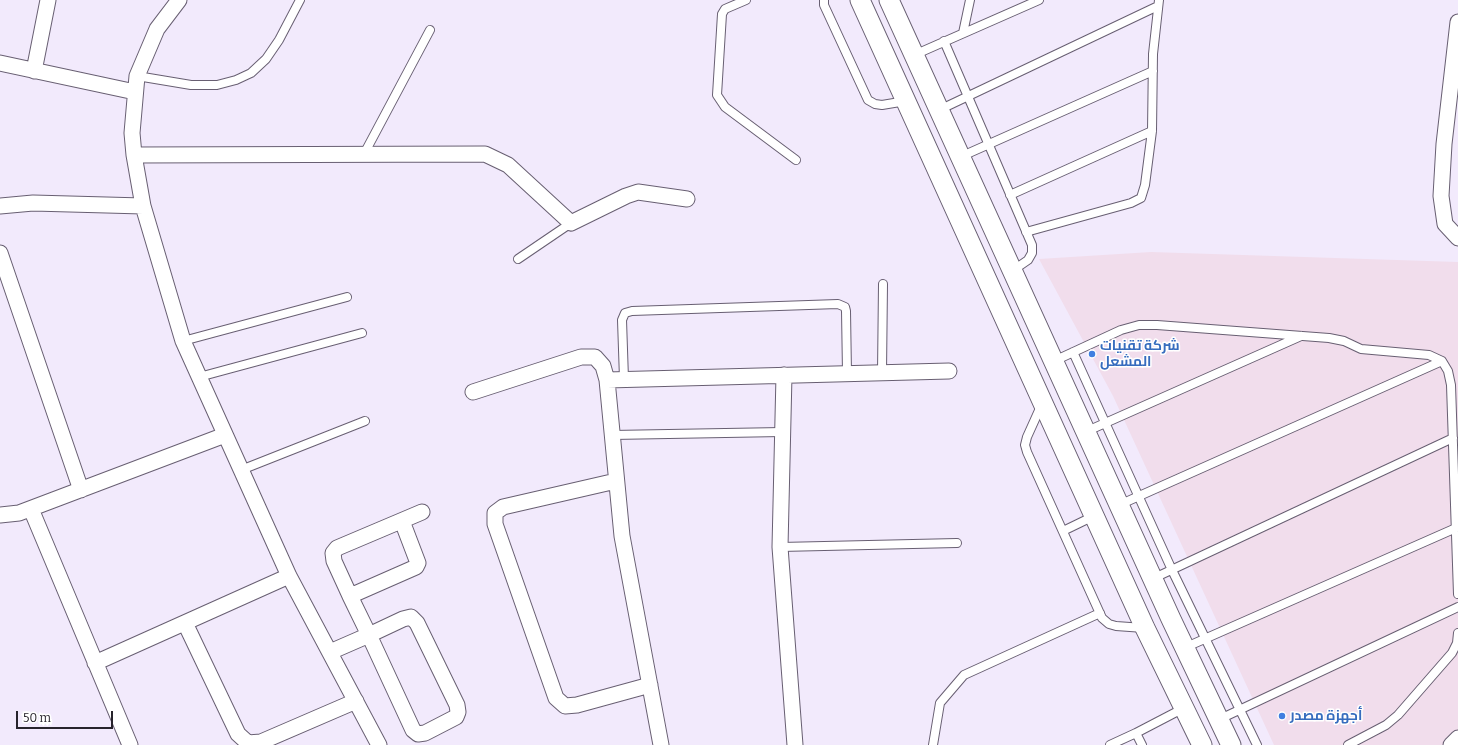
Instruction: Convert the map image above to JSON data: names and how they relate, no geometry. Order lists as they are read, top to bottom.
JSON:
{
  "places": ["شركة تقنيات المشعل", "أجهزة مصدر"],
  "scale_bar": "50 m"
}
